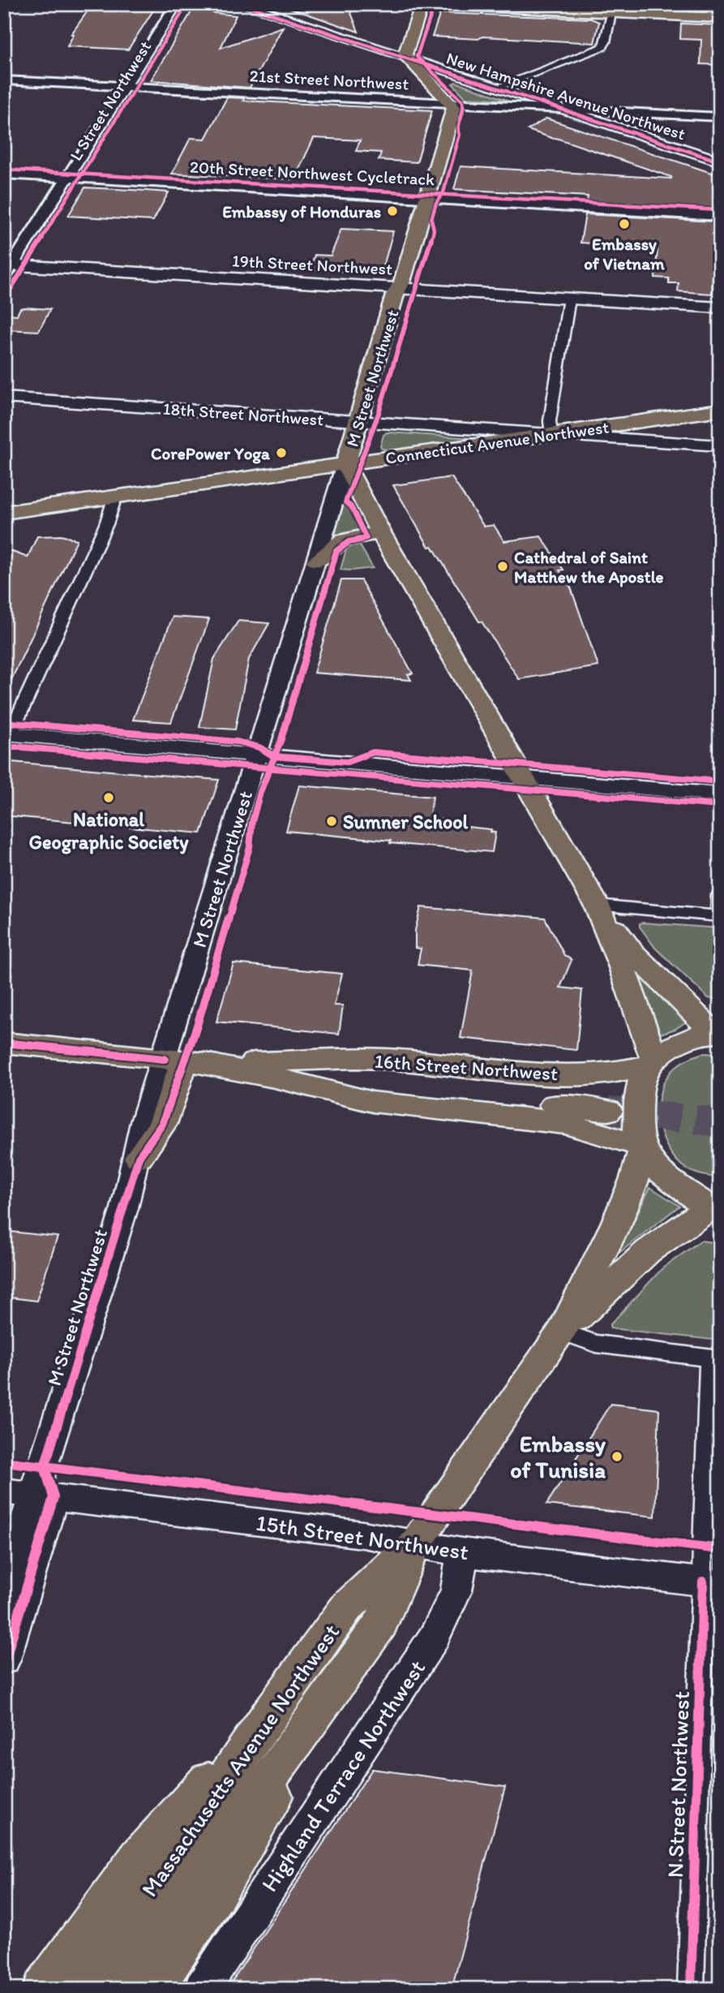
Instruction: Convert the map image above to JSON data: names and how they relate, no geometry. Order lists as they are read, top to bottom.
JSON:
{
  "streets": {
    "main road": [
      "New Hampshire Avenue Northwest",
      "19th Street Northwest",
      "M Street Northwest",
      "18th Street Northwest",
      "Connecticut Avenue Northwest",
      "16th Street Northwest",
      "15th Street Northwest",
      "Massachusetts Avenue Northwest",
      "Highland Terrace Northwest"
    ],
    "street": ["21st Street Northwest", "L Street Northwest", "N Street Northwest"],
    "cycle path": ["20th Street Northwest Cycletrack"]
  },
  "crossings": [
    ["21st Street Northwest", "New Hampshire Avenue Northwest"],
    ["21st Street Northwest", "L Street Northwest"],
    ["21st Street Northwest", "M Street Northwest"],
    ["L Street Northwest", "19th Street Northwest"],
    ["19th Street Northwest", "M Street Northwest"],
    ["M Street Northwest", "18th Street Northwest"],
    ["M Street Northwest", "Connecticut Avenue Northwest"],
    ["M Street Northwest", "16th Street Northwest"],
    ["M Street Northwest", "15th Street Northwest"],
    ["18th Street Northwest", "Connecticut Avenue Northwest"],
    ["16th Street Northwest", "Massachusetts Avenue Northwest"],
    ["15th Street Northwest", "Massachusetts Avenue Northwest"],
    ["15th Street Northwest", "Highland Terrace Northwest"],
    ["15th Street Northwest", "N Street Northwest"]
  ],
  "places": [
    "Embassy of Honduras",
    "Embassy of Vietnam",
    "CorePower Yoga",
    "Cathedral of Saint Matthew the Apostle",
    "National Geographic Society",
    "Sumner School",
    "Embassy of Tunisia"
  ]
}
